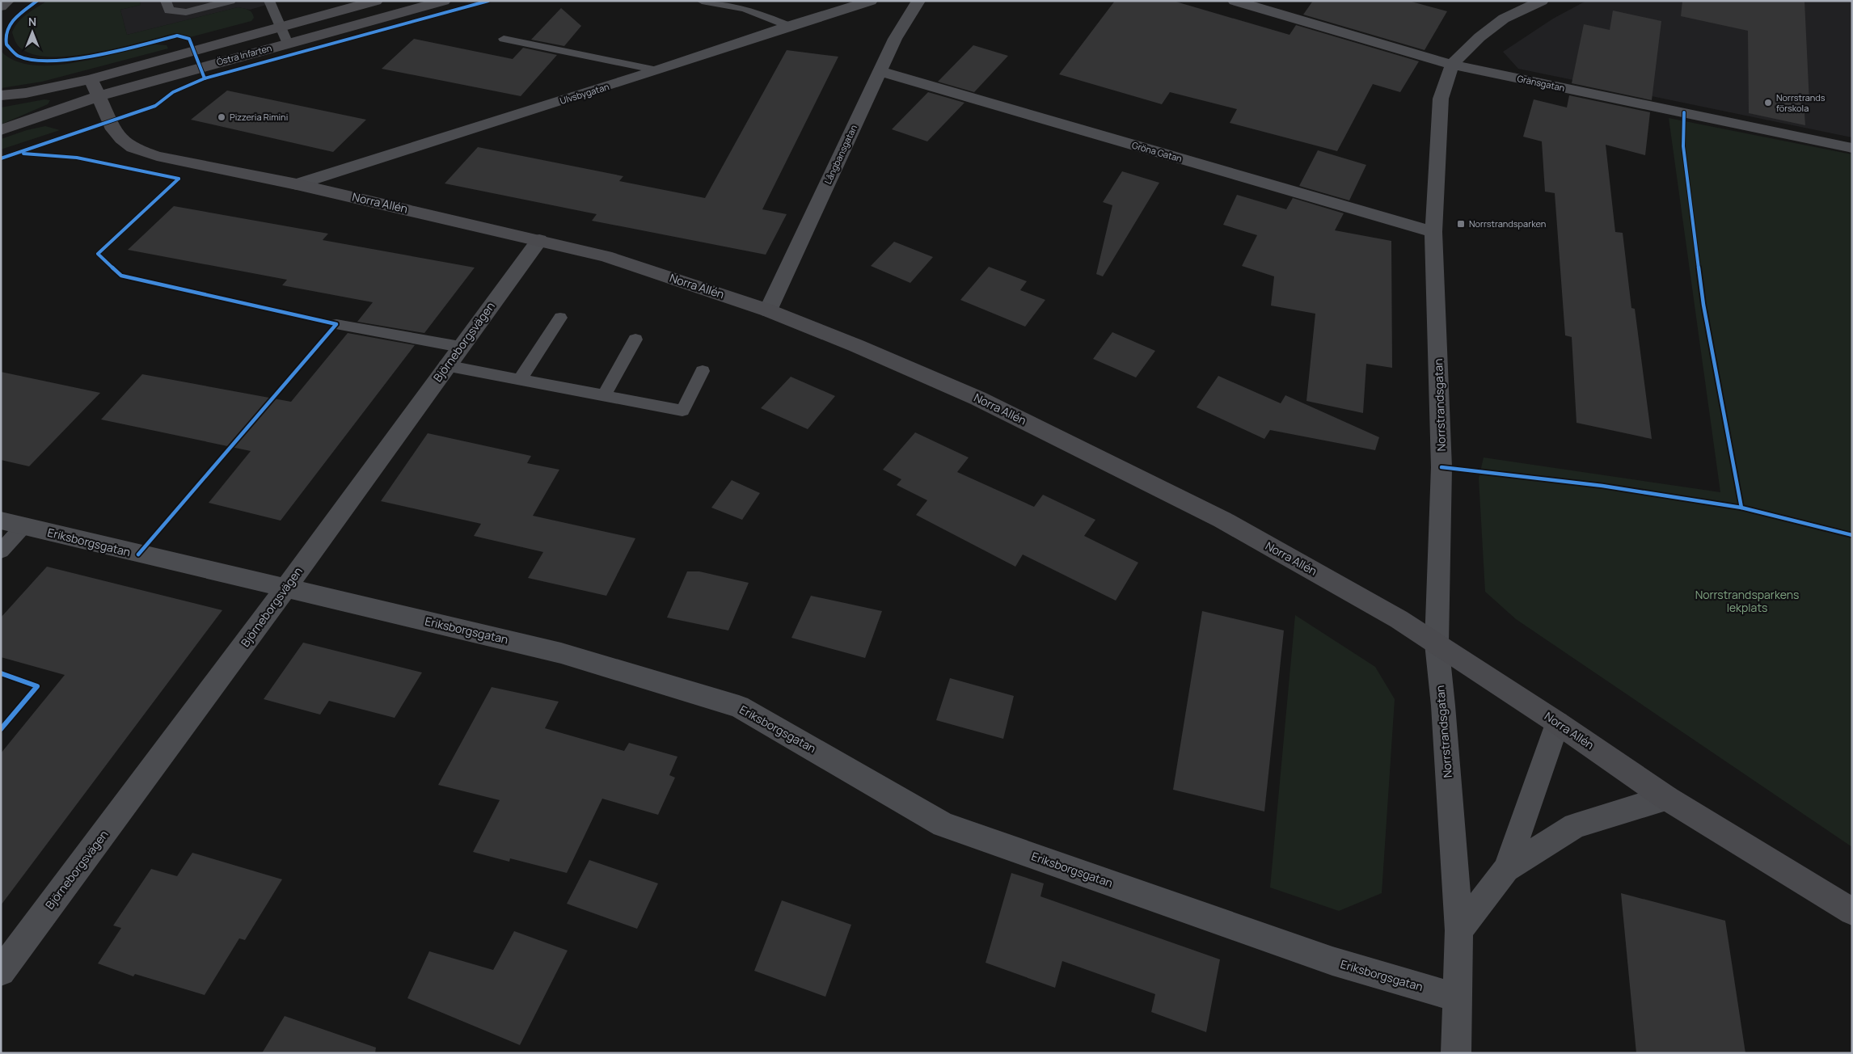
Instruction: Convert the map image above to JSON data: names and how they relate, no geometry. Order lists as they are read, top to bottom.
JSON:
{
  "streets": {
    "street": [
      "Östra Infarten",
      "Gränsgatan",
      "Ulvsbygatan",
      "Gröna Gatan",
      "Långbansgatan",
      "Norra Allén",
      "Björneborgsvägen",
      "Norrstrandsgatan",
      "Eriksborgsgatan"
    ]
  },
  "crossings": [
    ["Östra Infarten", "Norra Allén"],
    ["Gränsgatan", "Norrstrandsgatan"],
    ["Ulvsbygatan", "Norra Allén"],
    ["Gröna Gatan", "Långbansgatan"],
    ["Gröna Gatan", "Norrstrandsgatan"],
    ["Långbansgatan", "Norra Allén"],
    ["Norra Allén", "Björneborgsvägen"],
    ["Norra Allén", "Norrstrandsgatan"],
    ["Björneborgsvägen", "Eriksborgsgatan"],
    ["Norrstrandsgatan", "Eriksborgsgatan"]
  ],
  "parks": ["Norrstrandsparkens lekplats"],
  "places": {
    "other": ["Norrstrands förskola", "Pizzeria Rimini"],
    "transit": ["Norrstrandsparken"]
  },
  "north": "top"
}
